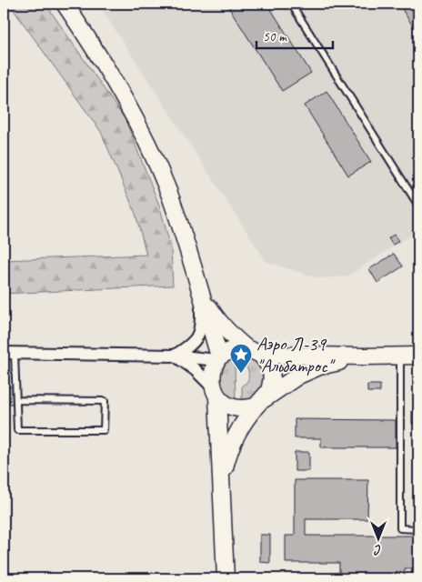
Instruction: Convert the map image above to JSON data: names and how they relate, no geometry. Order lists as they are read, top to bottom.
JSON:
{
  "places": {
    "place": ["Аэро Л-39 \"Альбатрос\""]
  },
  "scale_bar": "50 m",
  "north": "bottom"
}
